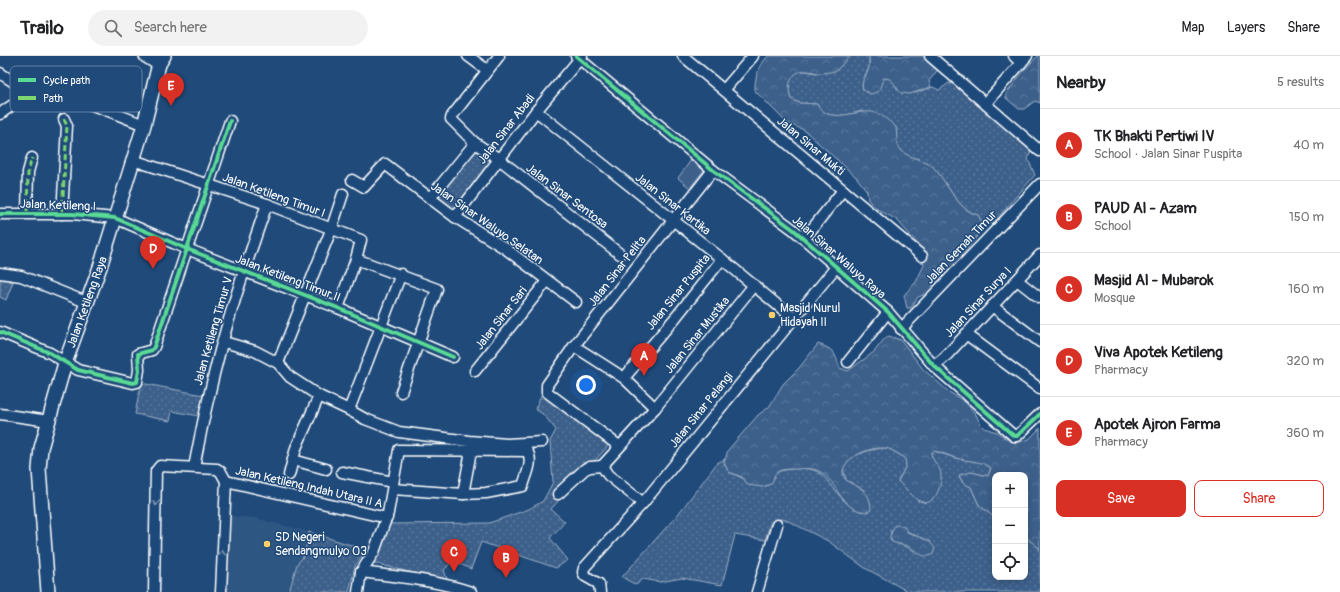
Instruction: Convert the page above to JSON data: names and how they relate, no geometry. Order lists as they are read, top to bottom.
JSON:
{
  "streets": {
    "main road": ["Jalan Ketileng Raya"],
    "street": [
      "Jalan Sinar Abadi",
      "Jalan Sinar Mukti",
      "Jalan Ketileng Timur I",
      "Jalan Sinar Sentosa",
      "Jalan Sinar Kartika",
      "Jalan Ketileng I",
      "Jalan Sinar Waluyo Selatan",
      "Jalan Gemah Timur",
      "Jalan Sinar Waluyo Raya",
      "Jalan Sinar Pelita",
      "Jalan Ketileng Timur II",
      "Jalan Sinar Puspita",
      "Jalan Sinar Surya I",
      "Jalan Sinar Sari",
      "Jalan Ketileng Timur V",
      "Jalan Sinar Mustika",
      "Jalan Sinar Pelangi",
      "Jalan Ketileng Indah Utara II A"
    ]
  },
  "crossings": [
    ["Jalan Sinar Abadi", "Jalan Sinar Sentosa"],
    ["Jalan Sinar Abadi", "Jalan Sinar Kartika"],
    ["Jalan Sinar Abadi", "Jalan Sinar Waluyo Selatan"],
    ["Jalan Sinar Abadi", "Jalan Sinar Waluyo Raya"],
    ["Jalan Ketileng Timur I", "Jalan Ketileng Raya"],
    ["Jalan Ketileng Timur I", "Jalan Ketileng Timur V"],
    ["Jalan Sinar Kartika", "Jalan Sinar Pelita"],
    ["Jalan Sinar Kartika", "Jalan Sinar Puspita"],
    ["Jalan Sinar Kartika", "Jalan Sinar Mustika"],
    ["Jalan Sinar Kartika", "Jalan Sinar Pelangi"],
    ["Jalan Ketileng I", "Jalan Ketileng Timur II"],
    ["Jalan Ketileng I", "Jalan Ketileng Raya"],
    ["Jalan Sinar Waluyo Selatan", "Jalan Sinar Sari"],
    ["Jalan Gemah Timur", "Jalan Sinar Waluyo Raya"],
    ["Jalan Sinar Waluyo Raya", "Jalan Sinar Pelita"],
    ["Jalan Sinar Waluyo Raya", "Jalan Sinar Surya I"],
    ["Jalan Sinar Waluyo Raya", "Jalan Sinar Pelangi"],
    ["Jalan Sinar Pelita", "Jalan Sinar Mustika"],
    ["Jalan Ketileng Timur II", "Jalan Ketileng Raya"],
    ["Jalan Ketileng Timur II", "Jalan Ketileng Timur V"]
  ],
  "places": ["Masjid Nurul Hidayah II", "SD Negeri Sendangmulyo 03"],
  "legend": ["Cycle path", "Path"],
  "page": {
    "header": "Trailo",
    "search": "Search here",
    "nav": ["Map", "Layers", "Share"],
    "heading": ["Nearby", "5 results"],
    "pins": [
      "E",
      "D",
      "A",
      "C",
      "B"
    ],
    "list": [
      {
        "mark": "A",
        "name": "TK Bhakti Pertiwi IV",
        "note": "School · Jalan Sinar Puspita",
        "value": "40 m"
      },
      {
        "mark": "B",
        "name": "PAUD Al - Azam",
        "note": "School",
        "value": "150 m"
      },
      {
        "mark": "C",
        "name": "Masjid Al - Mubarok",
        "note": "Mosque",
        "value": "160 m"
      },
      {
        "mark": "D",
        "name": "Viva Apotek Ketileng",
        "note": "Pharmacy",
        "value": "320 m"
      },
      {
        "mark": "E",
        "name": "Apotek Ajron Farma",
        "note": "Pharmacy",
        "value": "360 m"
      }
    ],
    "buttons": ["Save", "Share"],
    "map_buttons": ["+", "−"]
  }
}
